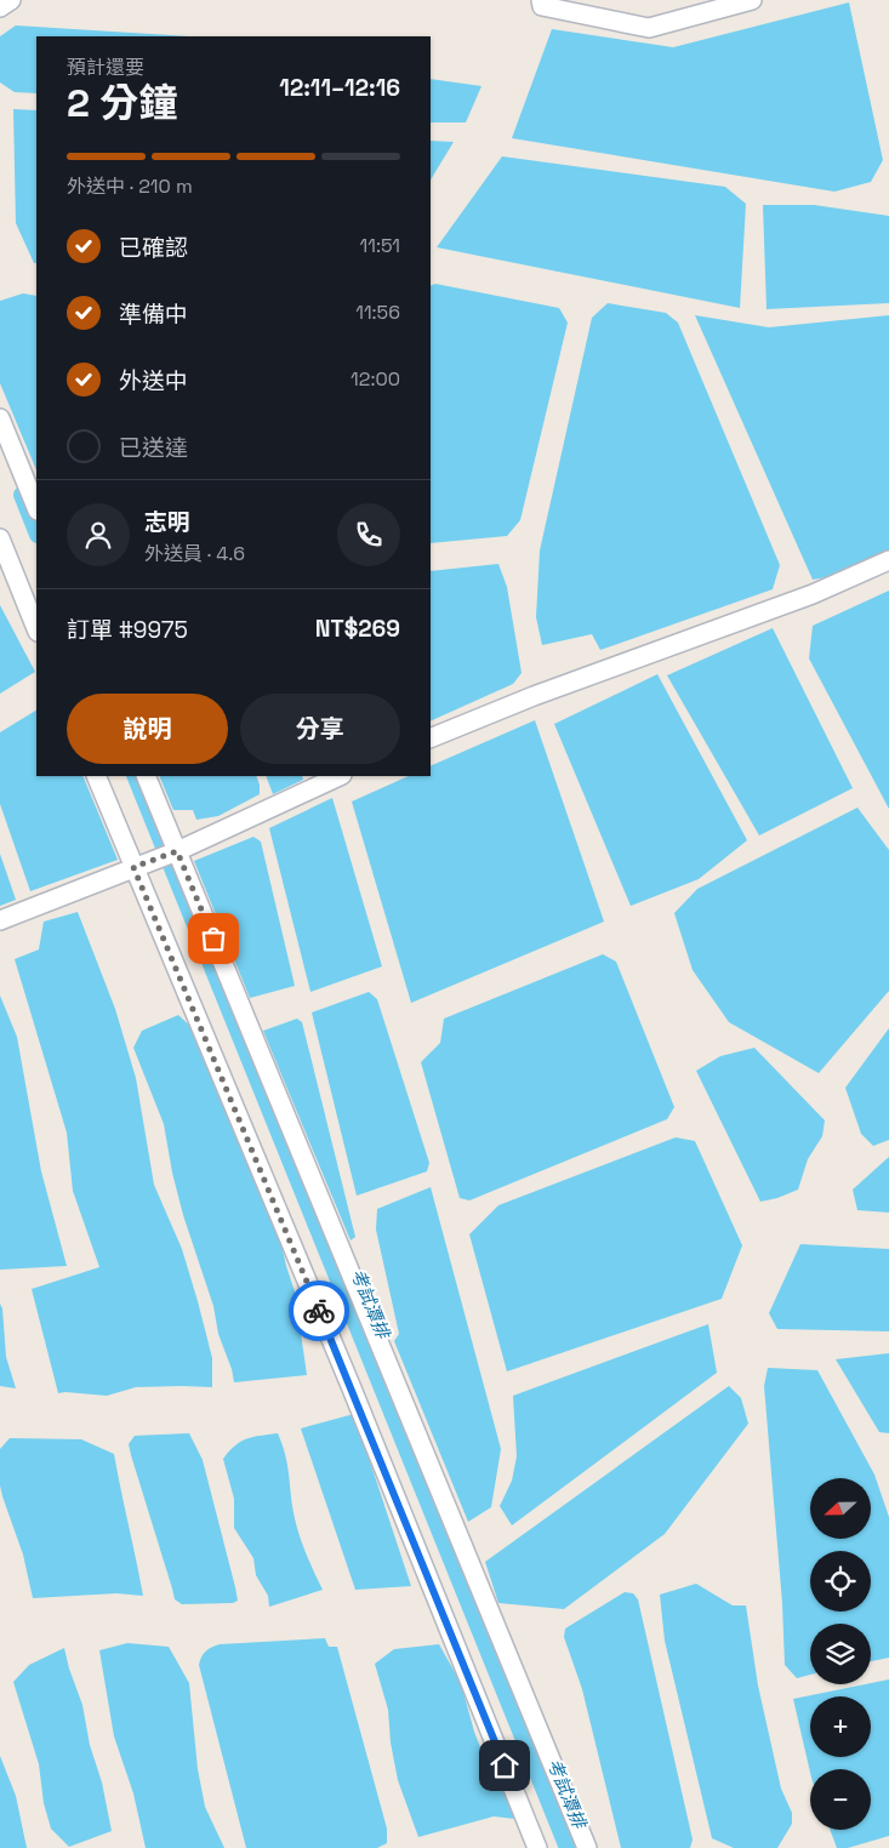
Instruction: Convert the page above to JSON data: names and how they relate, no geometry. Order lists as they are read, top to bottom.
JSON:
{
  "water": ["考試潭排"],
  "north": "left",
  "page": {
    "heading": ["2 分鐘", "預計還要", "12:11–12:16"],
    "panel": [
      "志明",
      "外送員 · 4.6",
      "訂單 #9975",
      "NT$269"
    ],
    "bar": "外送中 · 210 m",
    "list": [
      ["已確認", "11:51"],
      ["準備中", "11:56"],
      ["外送中", "12:00"],
      "已送達"
    ],
    "buttons": ["說明", "分享"],
    "map_buttons": ["+", "−"]
  }
}
